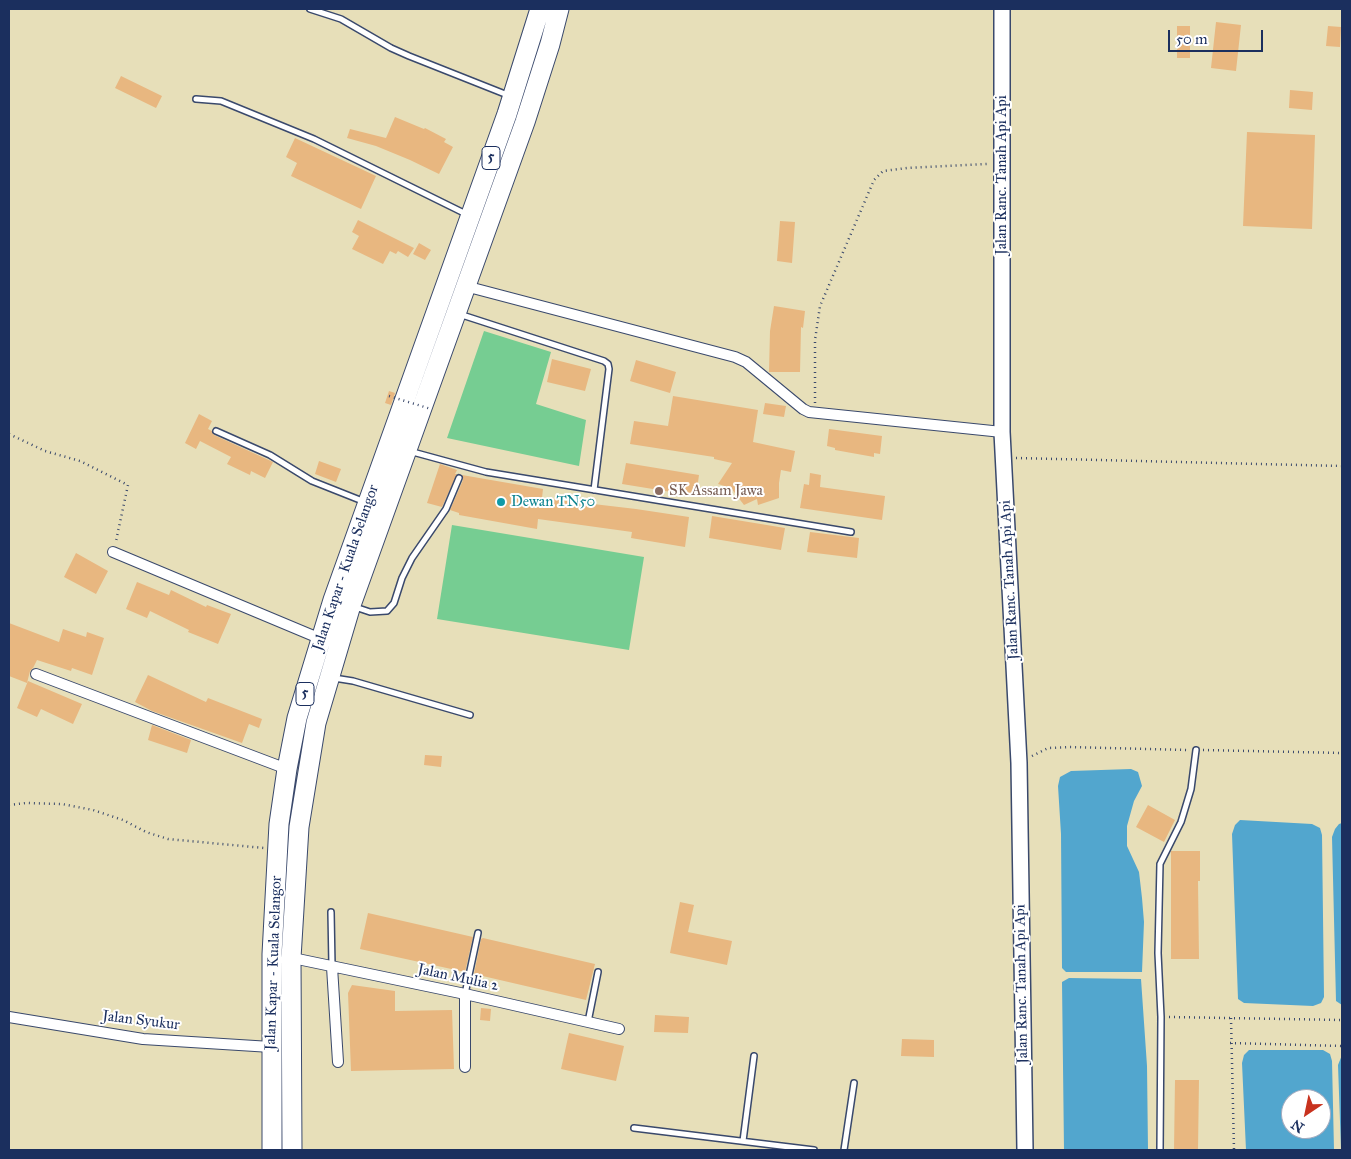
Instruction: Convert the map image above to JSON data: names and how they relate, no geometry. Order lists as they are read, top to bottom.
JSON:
{
  "streets": {
    "highway": ["5", "Jalan Kapar - Kuala Selangor"],
    "street": ["Jalan Ranc. Tanah Api Api", "Jalan Mulia 2", "Jalan Syukur"]
  },
  "crossings": [
    ["Jalan Kapar - Kuala Selangor", "Jalan Mulia 2"],
    ["Jalan Kapar - Kuala Selangor", "Jalan Syukur"]
  ],
  "places": ["SK Assam Jawa", "Dewan TN50"],
  "scale_bar": "50 m",
  "north": "bottom left"
}
